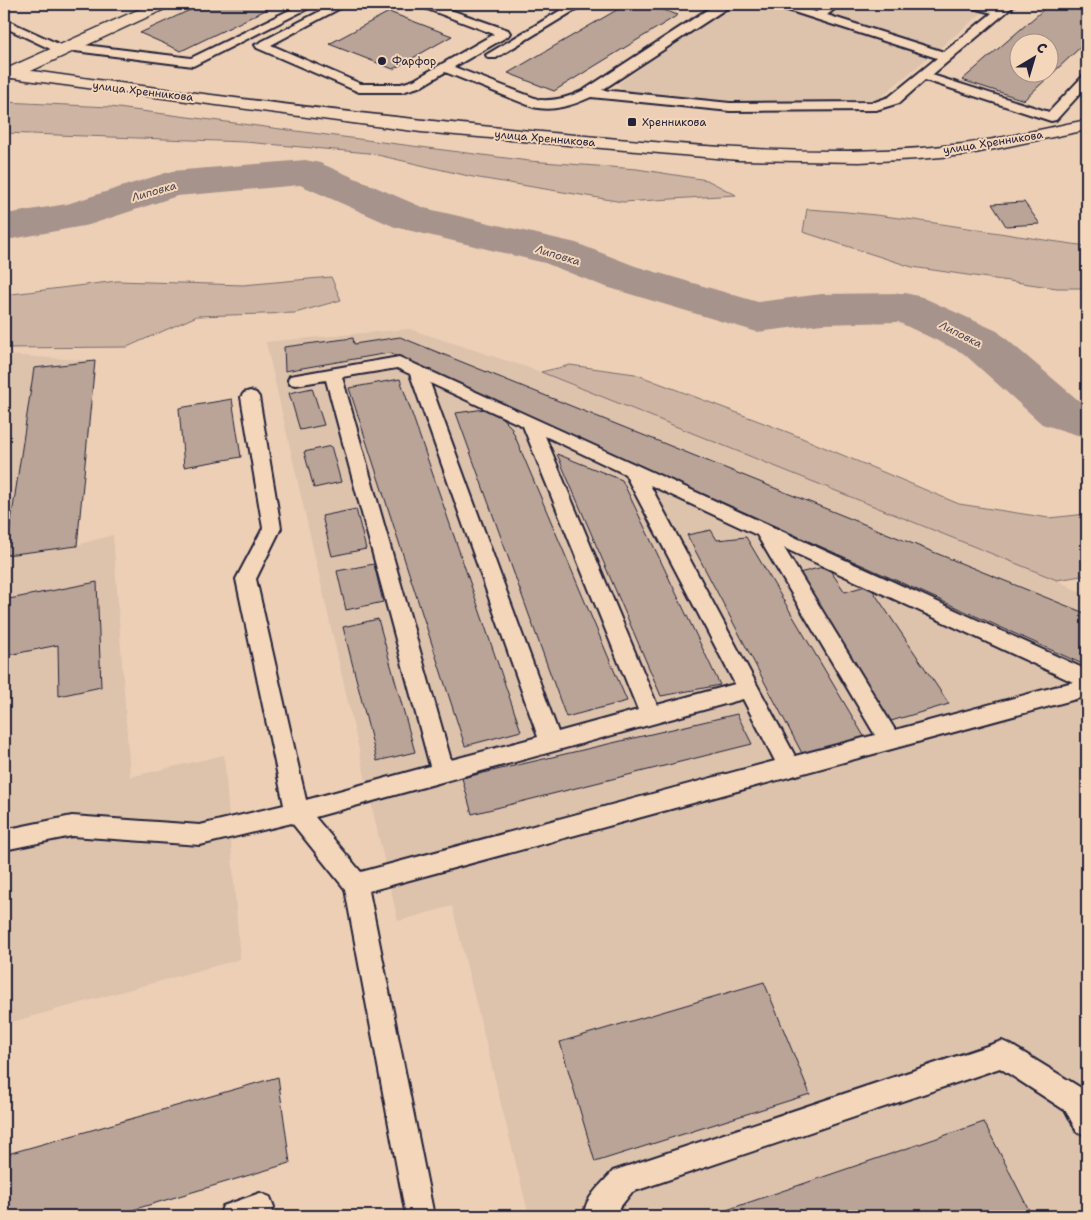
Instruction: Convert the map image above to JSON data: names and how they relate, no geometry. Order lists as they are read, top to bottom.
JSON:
{
  "streets": {
    "street": ["улица Хренникова"]
  },
  "water": ["Липовка"],
  "places": {
    "other": ["Фарфор"],
    "transit": ["Хренникова"]
  },
  "north": "top right"
}
